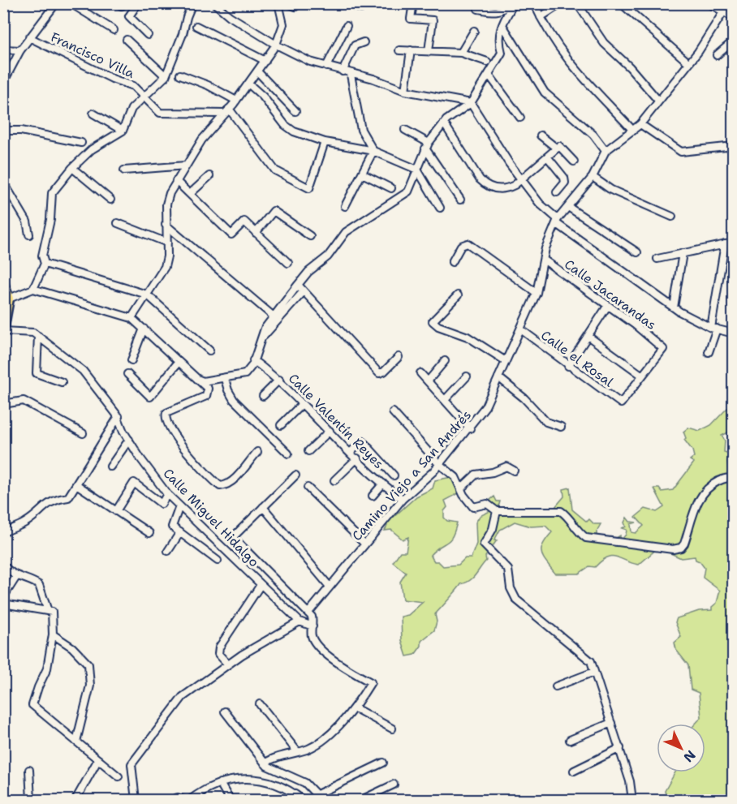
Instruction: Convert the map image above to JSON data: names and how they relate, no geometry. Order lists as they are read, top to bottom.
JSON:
{
  "streets": {
    "main road": ["Calle Miguel Hidalgo"],
    "street": [
      "Francisco Villa",
      "Calle Jacarandas",
      "Calle el Rosal",
      "Calle Valentín Reyes",
      "Camino Viejo a San Andrés"
    ]
  },
  "crossings": [
    ["Calle Jacarandas", "Calle el Rosal"],
    ["Calle Jacarandas", "Camino Viejo a San Andrés"],
    ["Calle el Rosal", "Camino Viejo a San Andrés"],
    ["Calle Valentín Reyes", "Camino Viejo a San Andrés"]
  ],
  "north": "bottom right"
}
